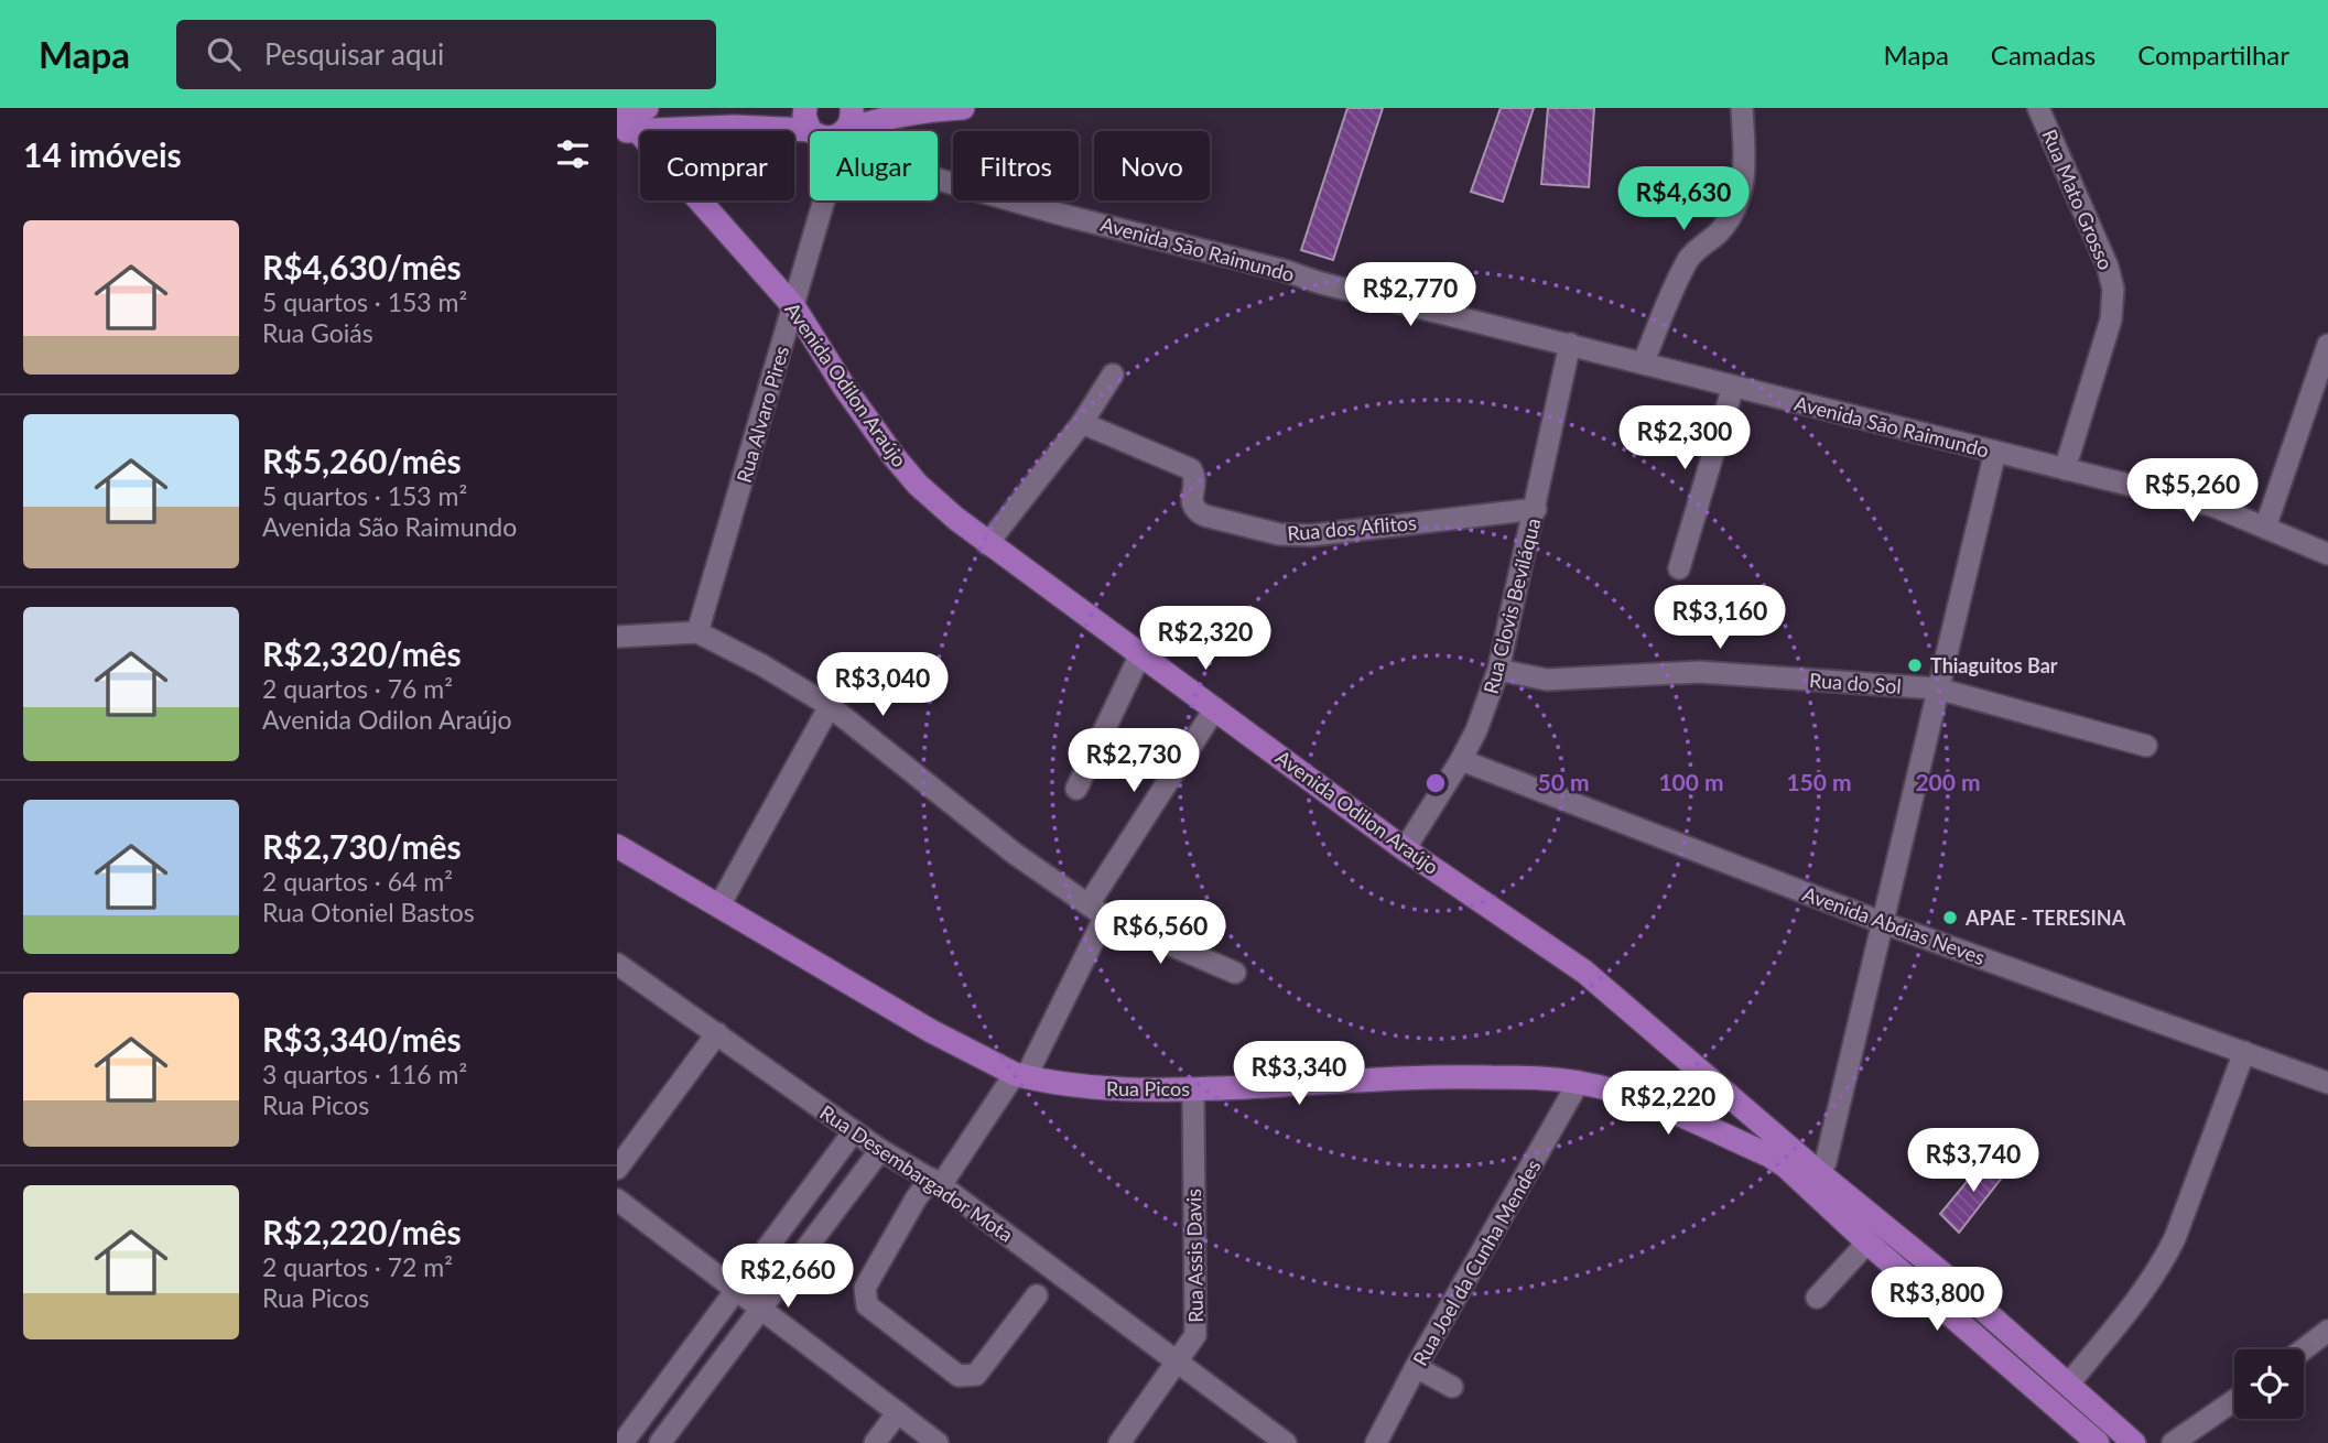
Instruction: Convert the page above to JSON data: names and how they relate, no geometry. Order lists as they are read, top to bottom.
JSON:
{
  "streets": {
    "main road": ["Avenida Odilon Araújo", "Rua Picos"],
    "street": [
      "Rua Mato Grosso",
      "Avenida São Raimundo",
      "Rua Alvaro Pires",
      "Rua dos Aflitos",
      "Rua Clovis Beviláqua",
      "Rua do Sol",
      "Avenida Abdias Neves",
      "Rua Desembargador Mota",
      "Rua Assis Davis",
      "Rua Joel da Cunha Mendes"
    ]
  },
  "crossings": [
    ["Rua Mato Grosso", "Avenida São Raimundo"],
    ["Avenida São Raimundo", "Rua Clovis Beviláqua"],
    ["Avenida Odilon Araújo", "Rua Alvaro Pires"],
    ["Avenida Odilon Araújo", "Rua Clovis Beviláqua"],
    ["Avenida Odilon Araújo", "Rua Picos"],
    ["Rua dos Aflitos", "Rua Clovis Beviláqua"],
    ["Rua Clovis Beviláqua", "Rua do Sol"],
    ["Rua Clovis Beviláqua", "Avenida Abdias Neves"],
    ["Rua Picos", "Rua Assis Davis"],
    ["Rua Picos", "Rua Joel da Cunha Mendes"],
    ["Rua Desembargador Mota", "Rua Assis Davis"]
  ],
  "places": ["Thiaguitos Bar", "APAE - TERESINA"],
  "page": {
    "header": "Mapa",
    "search": "Pesquisar aqui",
    "nav": ["Mapa", "Camadas", "Compartilhar"],
    "heading": "14 imóveis",
    "chip": [
      "Comprar",
      "Alugar",
      "Filtros",
      "Novo"
    ],
    "price": [
      "R$4,630",
      "R$2,770",
      "R$2,300",
      "R$5,260",
      "R$3,160",
      "R$2,320",
      "R$3,040",
      "R$2,730",
      "R$6,560",
      "R$3,340",
      "R$2,220",
      "R$3,740",
      "R$2,660",
      "R$3,800"
    ],
    "list": [
      {
        "name": "R$4,630/mês",
        "note": "5 quartos · 153 m² · Rua Goiás"
      },
      {
        "name": "R$5,260/mês",
        "note": "5 quartos · 153 m² · Avenida São Raimundo"
      },
      {
        "name": "R$2,320/mês",
        "note": "2 quartos · 76 m² · Avenida Odilon Araújo"
      },
      {
        "name": "R$2,730/mês",
        "note": "2 quartos · 64 m² · Rua Otoniel Bastos"
      },
      {
        "name": "R$3,340/mês",
        "note": "3 quartos · 116 m² · Rua Picos"
      },
      {
        "name": "R$2,220/mês",
        "note": "2 quartos · 72 m² · Rua Picos"
      }
    ]
  },
  "rings": [
    "50 m",
    "100 m",
    "150 m",
    "200 m"
  ]
}
